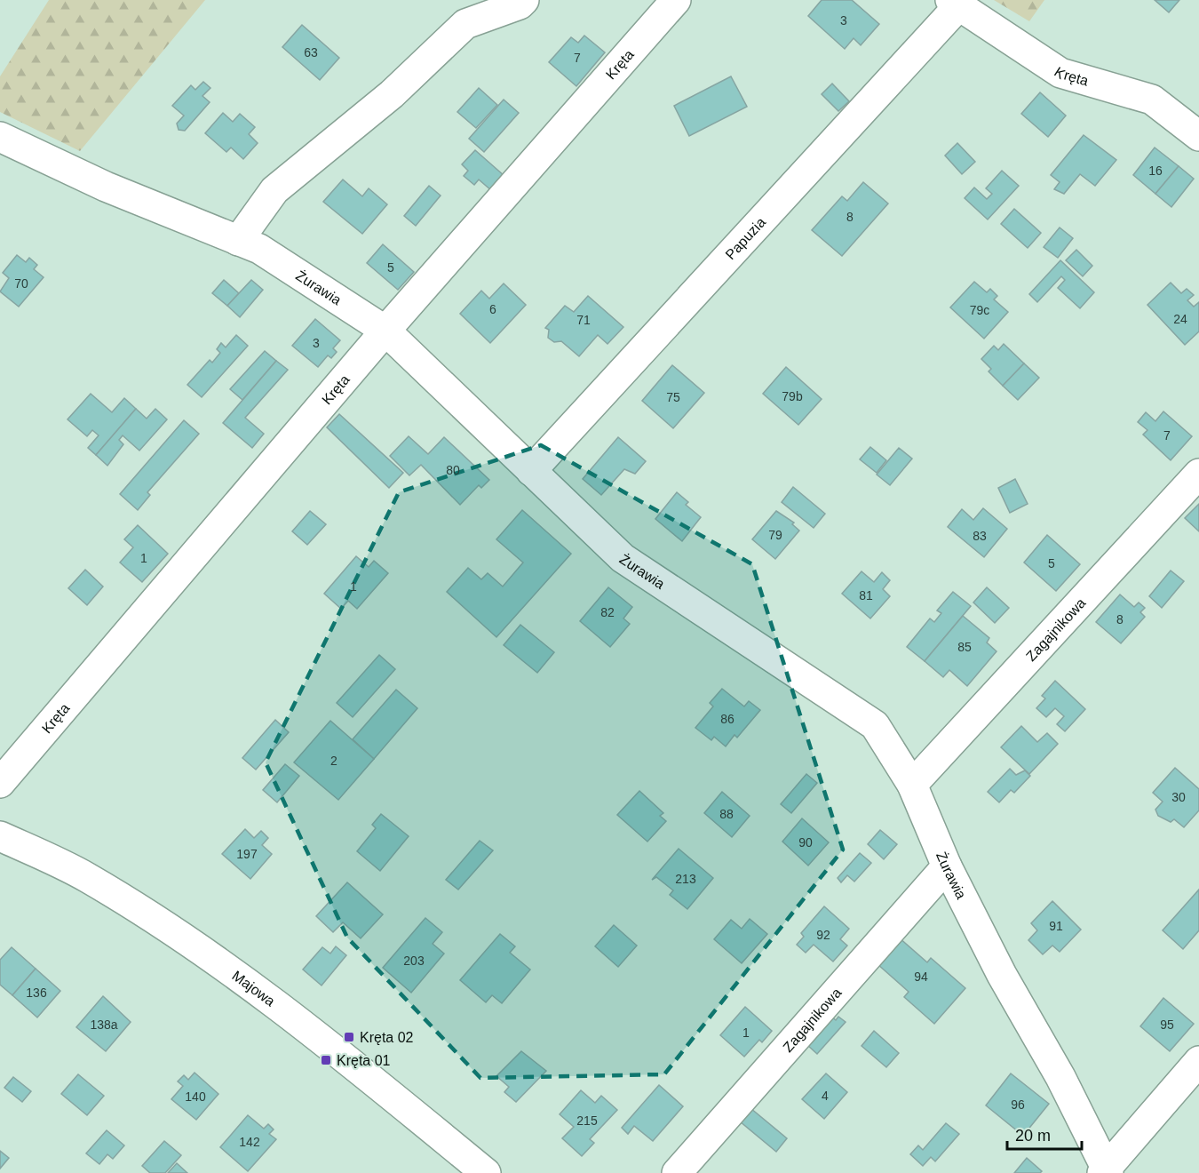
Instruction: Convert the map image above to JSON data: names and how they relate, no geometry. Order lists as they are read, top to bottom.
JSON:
{
  "streets": {
    "street": [
      "Kręta",
      "Papuzia",
      "Żurawia",
      "Zagajnikowa",
      "Majowa"
    ]
  },
  "crossings": [
    ["Kręta", "Papuzia"],
    ["Kręta", "Żurawia"],
    ["Papuzia", "Żurawia"],
    ["Żurawia", "Zagajnikowa"]
  ],
  "places": {
    "transit": ["Kręta 02", "Kręta 01"]
  },
  "house_numbers": [
    "3",
    "63",
    "7",
    "16",
    "8",
    "5",
    "70",
    "6",
    "79c",
    "24",
    "71",
    "3",
    "79b",
    "75",
    "7",
    "80",
    "79",
    "83",
    "1",
    "5",
    "1",
    "81",
    "82",
    "8",
    "85",
    "86",
    "2",
    "30",
    "88",
    "90",
    "197",
    "213",
    "91",
    "92",
    "203",
    "94",
    "136",
    "138a",
    "95",
    "1",
    "4",
    "140",
    "96",
    "215",
    "142"
  ],
  "scale_bar": "20 m"
}
